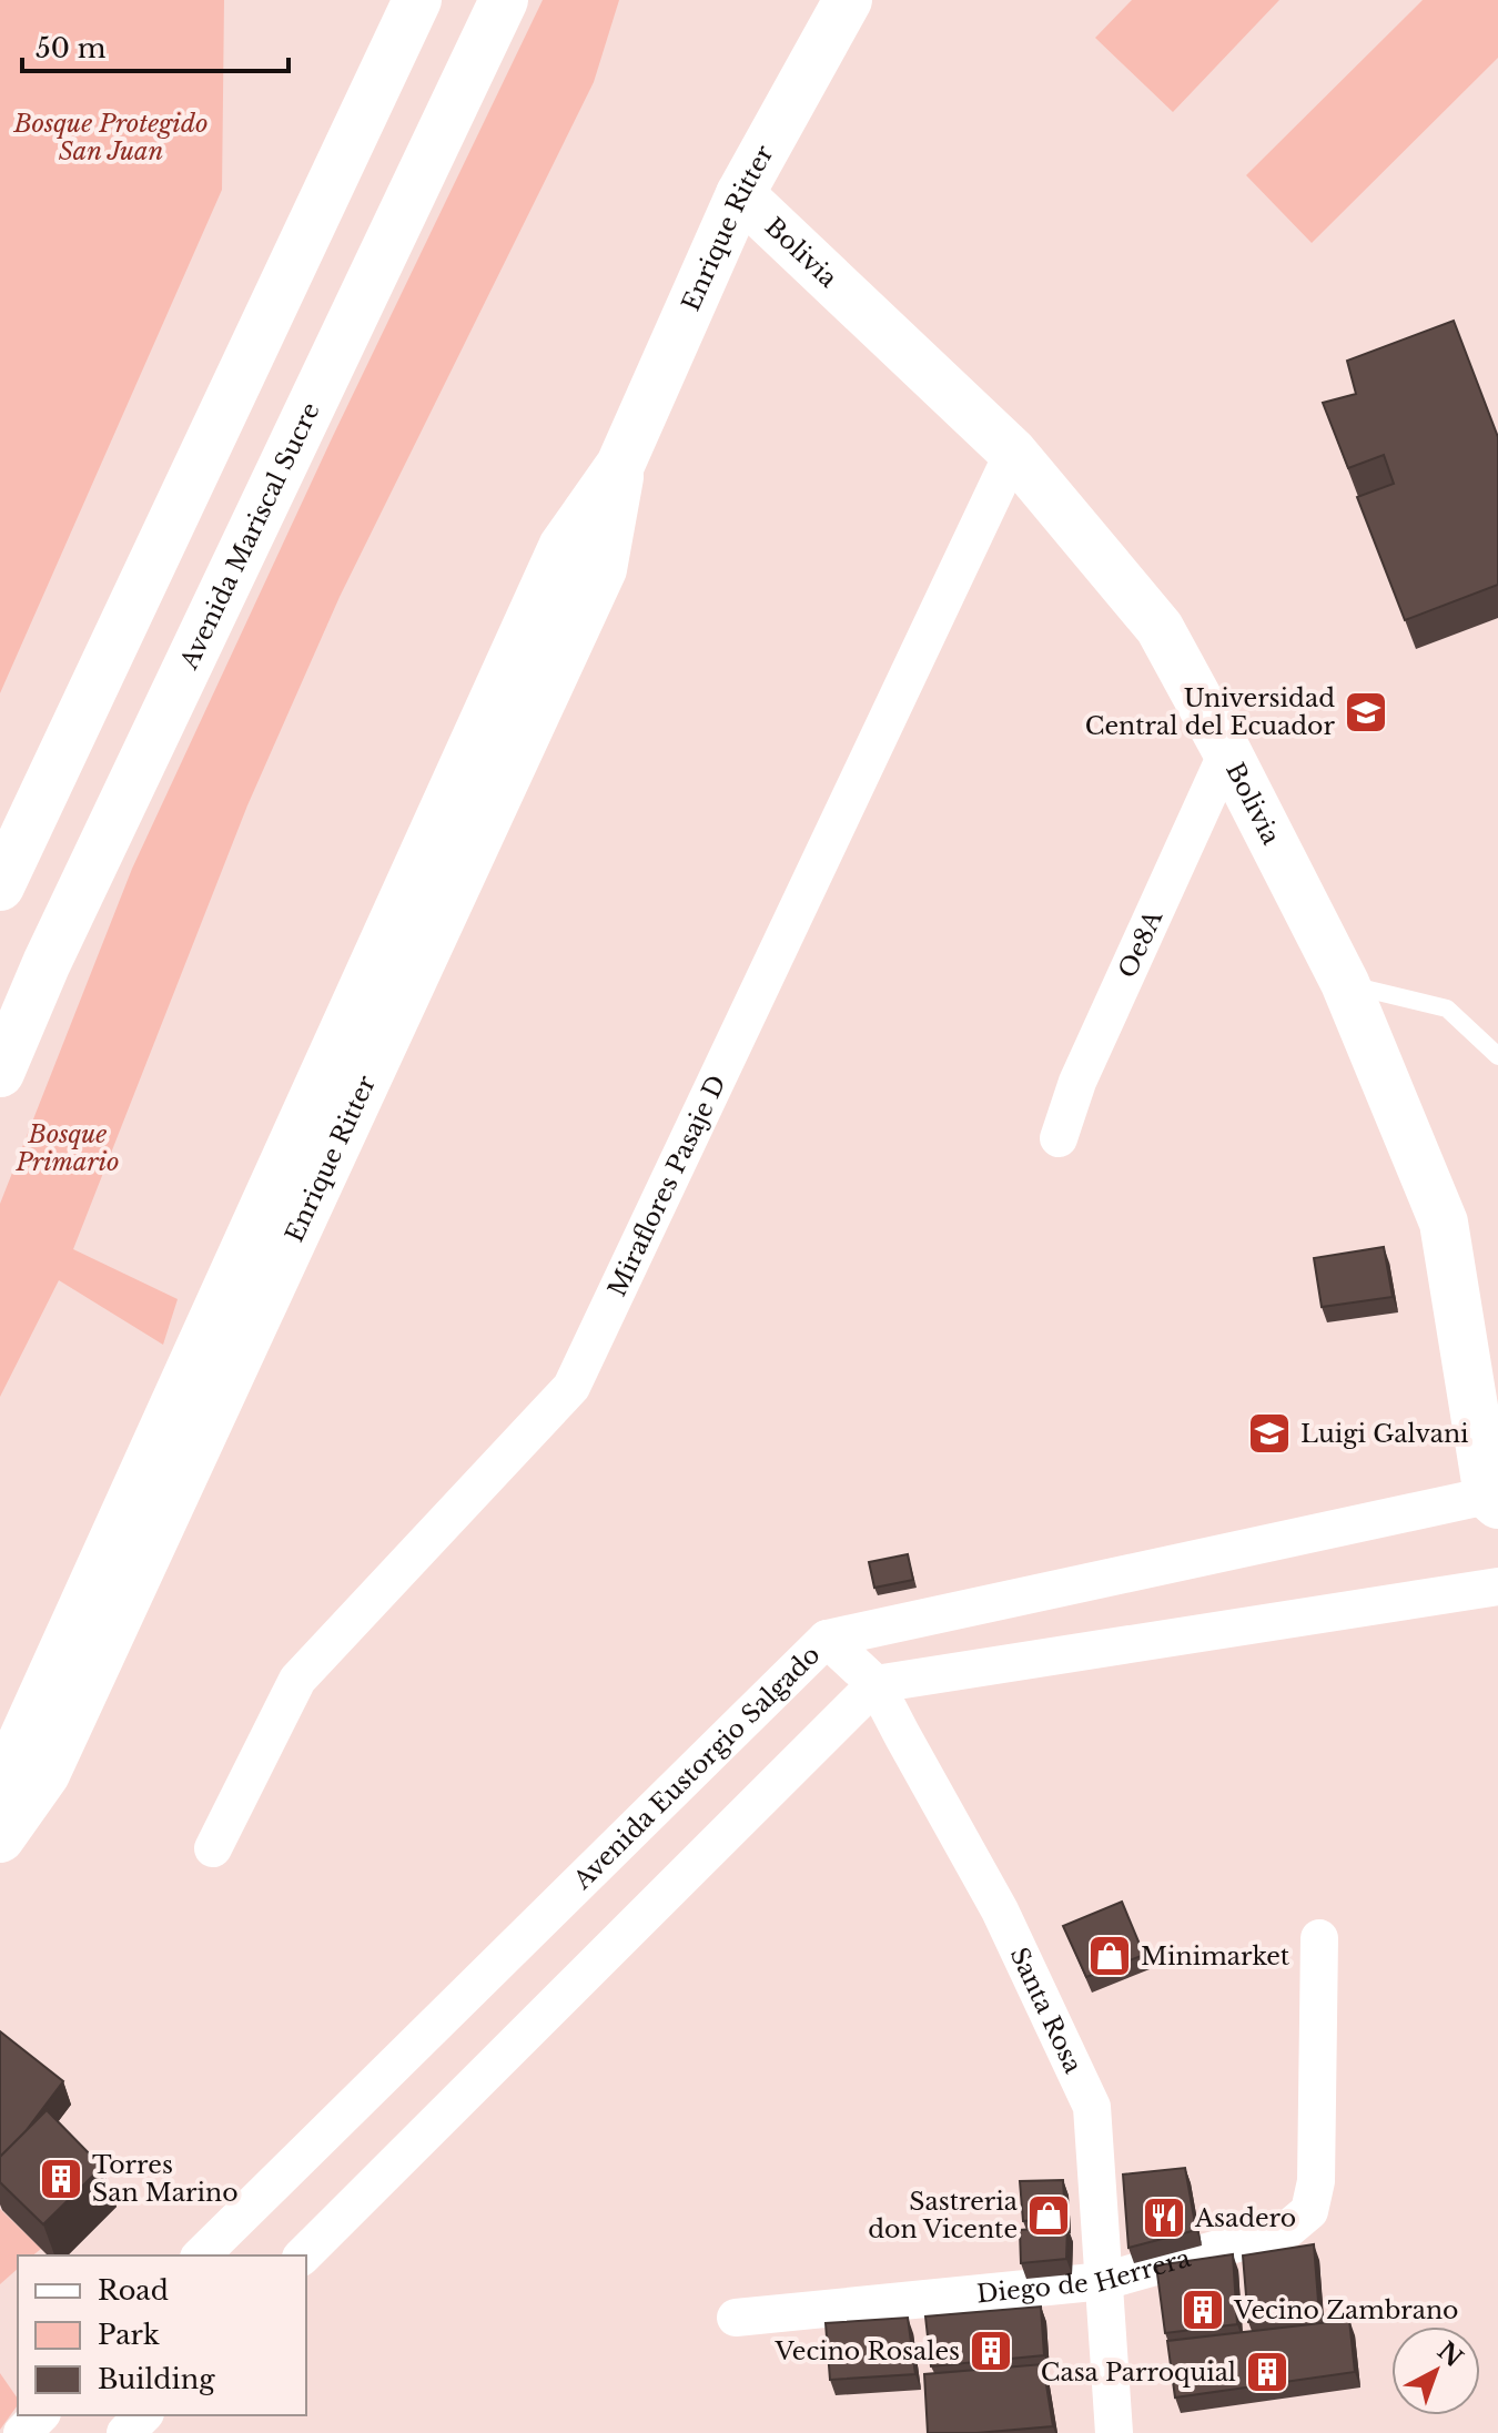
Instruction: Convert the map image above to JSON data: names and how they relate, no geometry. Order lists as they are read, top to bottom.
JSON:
{
  "streets": {
    "street": [
      "Enrique Ritter",
      "Bolivia",
      "Avenida Mariscal Sucre",
      "Oe8A",
      "Miraflores Pasaje D",
      "Avenida Eustorgio Salgado",
      "Santa Rosa",
      "Diego de Herrera"
    ]
  },
  "crossings": [
    ["Enrique Ritter", "Bolivia"],
    ["Bolivia", "Oe8A"],
    ["Bolivia", "Miraflores Pasaje D"],
    ["Bolivia", "Avenida Eustorgio Salgado"],
    ["Avenida Eustorgio Salgado", "Santa Rosa"],
    ["Santa Rosa", "Diego de Herrera"]
  ],
  "parks": ["Bosque Protegido San Juan", "Bosque Primario"],
  "places": {
    "school or university": ["Universidad Central del Ecuador", "Luigi Galvani"],
    "shop": ["Minimarket", "Sastreria don Vicente"],
    "building": [
      "Torres San Marino",
      "Vecino Zambrano",
      "Vecino Rosales",
      "Casa Parroquial"
    ],
    "restaurant": ["Asadero"]
  },
  "legend": ["Road", "Park", "Building"],
  "scale_bar": "50 m",
  "north": "top right"
}
